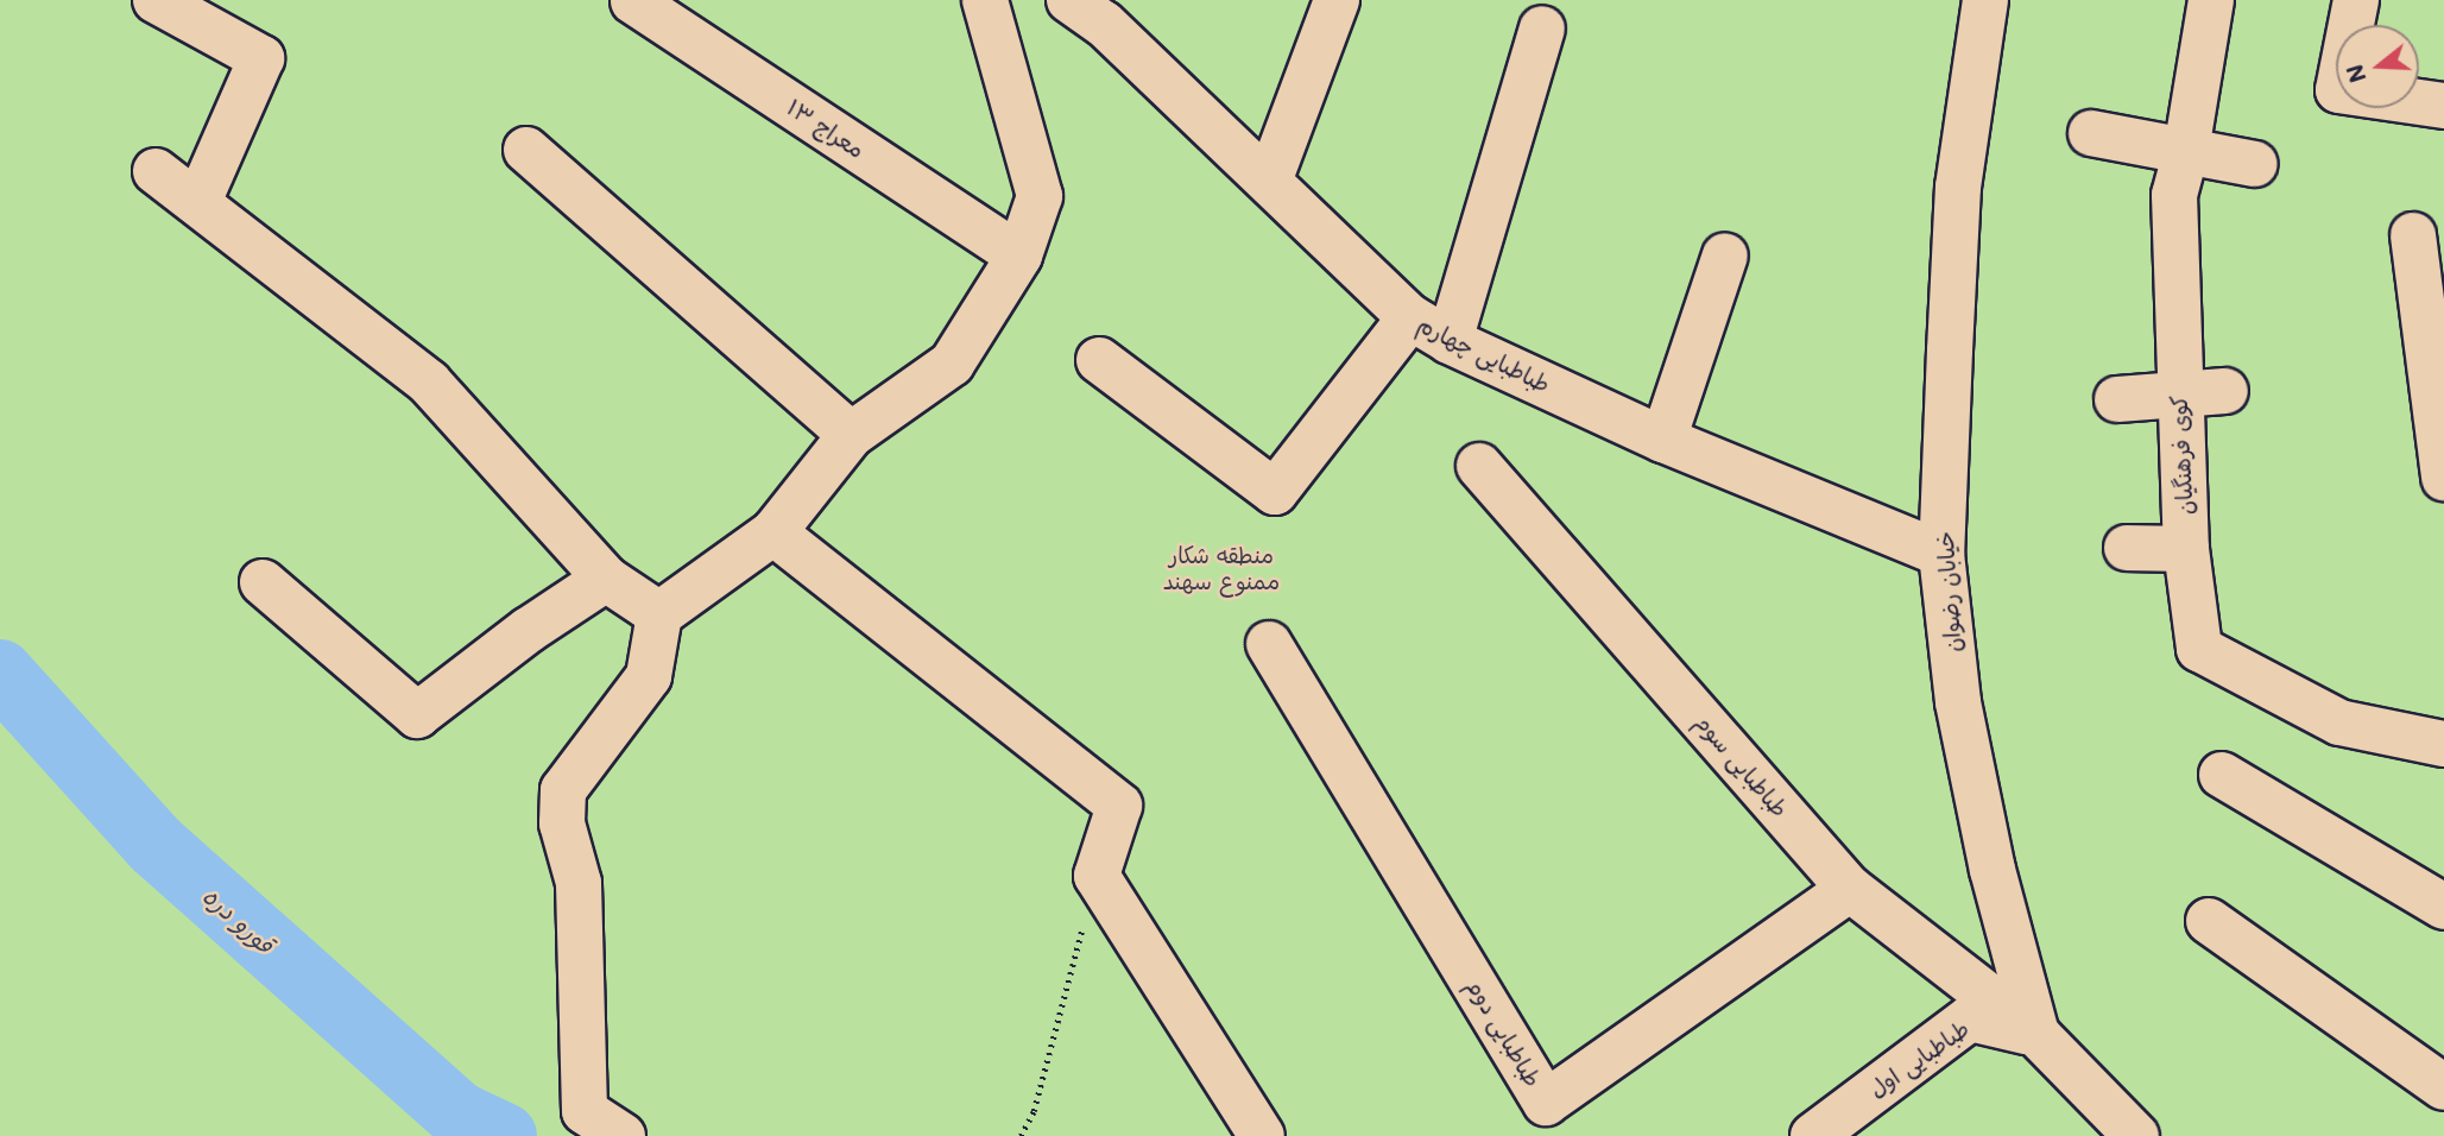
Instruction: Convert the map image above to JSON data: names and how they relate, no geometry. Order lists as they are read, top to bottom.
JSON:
{
  "streets": {
    "street": [
      "معراج ۱۳",
      "طباطبایی چهارم",
      "کوی فرهنگیان",
      "خیابان رضوان",
      "طباطبایی سوم",
      "طباطبایی دوم",
      "طباطبایی اول"
    ]
  },
  "crossings": [
    ["طباطبایی چهارم", "خیابان رضوان"],
    ["خیابان رضوان", "طباطبایی سوم"],
    ["خیابان رضوان", "طباطبایی اول"],
    ["طباطبایی سوم", "طباطبایی دوم"],
    ["طباطبایی سوم", "طباطبایی اول"]
  ],
  "water": ["قورو دره"],
  "parks": ["منطقه شکار ممنوع سهند"],
  "north": "left"
}
